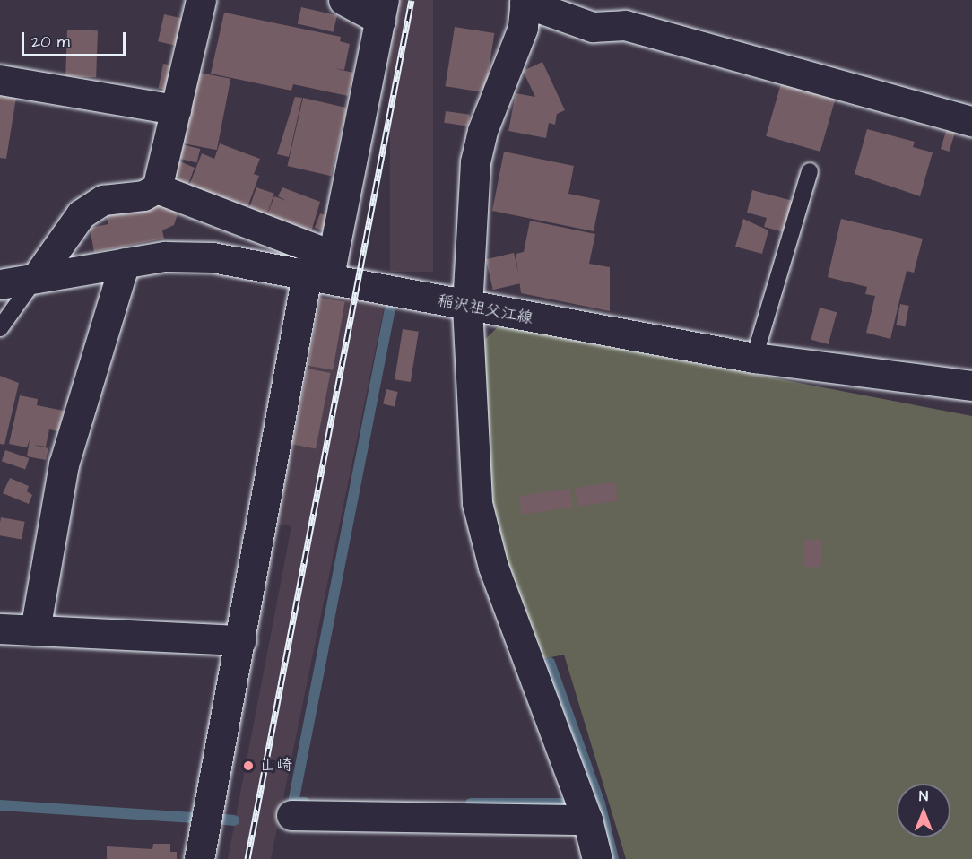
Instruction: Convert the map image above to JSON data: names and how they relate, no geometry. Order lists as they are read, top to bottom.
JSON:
{
  "streets": {
    "street": ["稲沢祖父江線"]
  },
  "places": ["山崎"],
  "scale_bar": "20 m",
  "north": "top"
}
